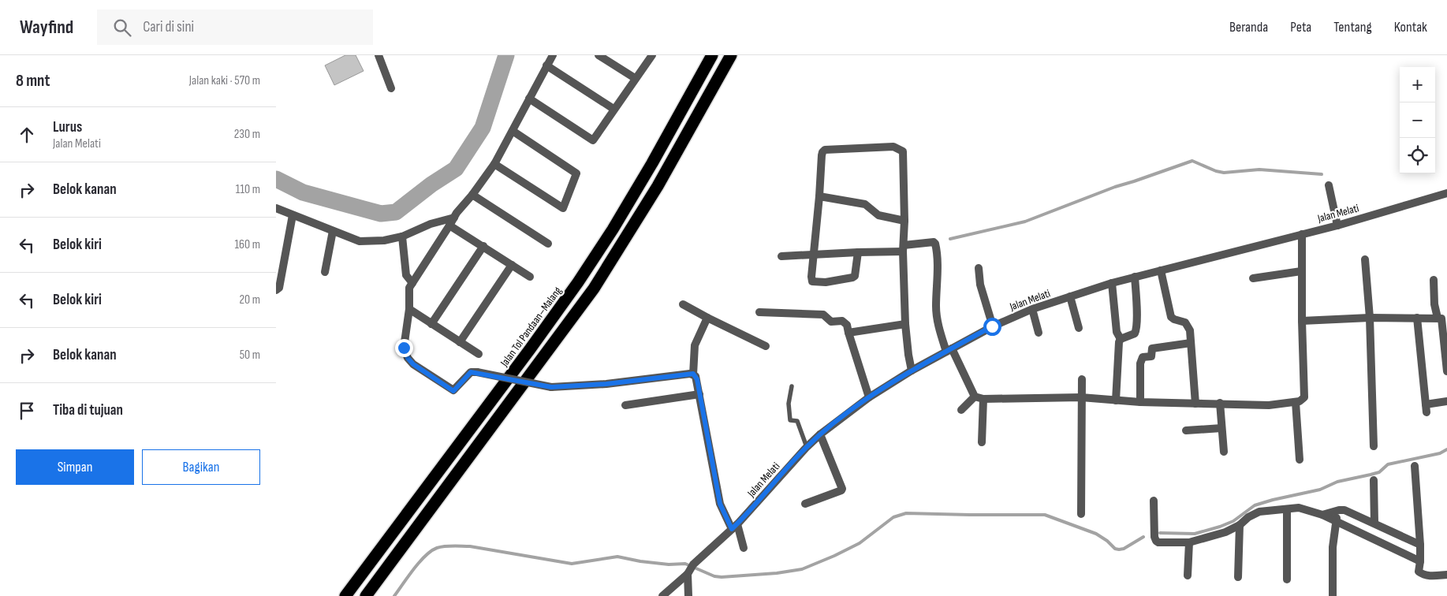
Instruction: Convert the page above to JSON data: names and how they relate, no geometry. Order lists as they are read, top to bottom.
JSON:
{
  "streets": {
    "highway": ["Jalan Tol Pandaan–Malang"],
    "street": ["Jalan Melati"]
  },
  "page": {
    "header": "Wayfind",
    "search": "Cari di sini",
    "nav": [
      "Beranda",
      "Peta",
      "Tentang",
      "Kontak"
    ],
    "heading": ["8 mnt", "Jalan kaki · 570 m"],
    "map_buttons": ["+", "−"],
    "list": [
      ["Lurus", "Jalan Melati", "230 m"],
      ["Belok kanan", "110 m"],
      ["Belok kiri", "160 m"],
      ["Belok kiri", "20 m"],
      ["Belok kanan", "50 m"],
      "Tiba di tujuan"
    ],
    "buttons": ["Simpan", "Bagikan"]
  }
}
